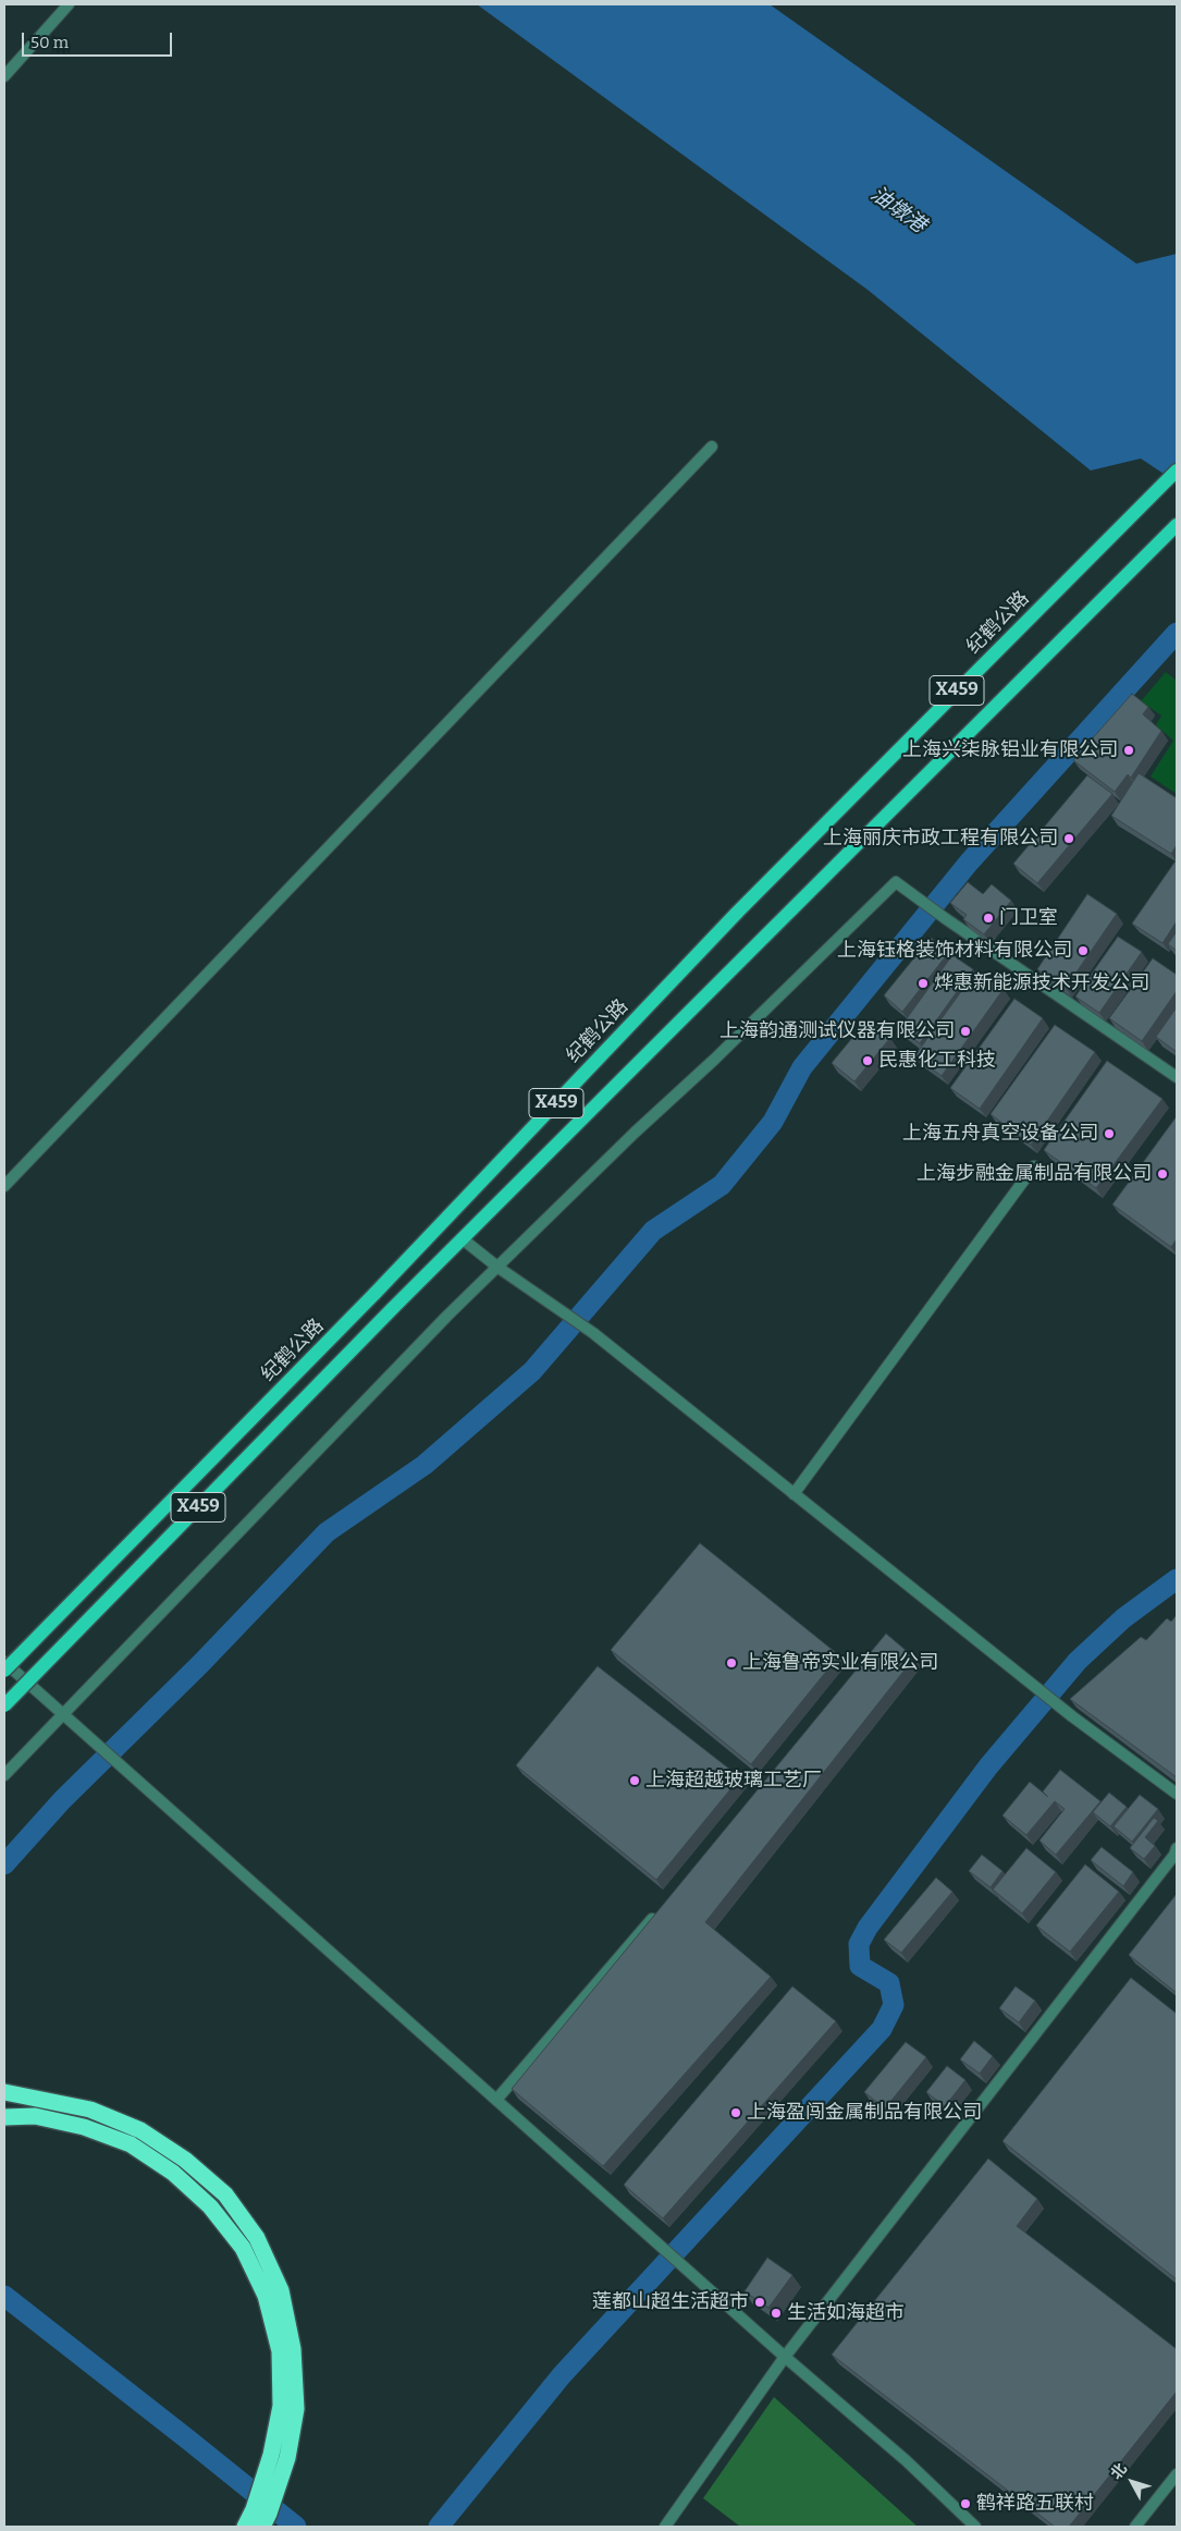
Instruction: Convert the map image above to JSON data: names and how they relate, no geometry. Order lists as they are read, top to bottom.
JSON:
{
  "streets": {
    "main road": ["纪鹤公路", "X459"]
  },
  "water": ["油墩港"],
  "places": [
    "上海兴柒脉铝业有限公司",
    "上海丽庆市政工程有限公司",
    "门卫室",
    "上海钰格装饰材料有限公司",
    "烨惠新能源技术开发公司",
    "上海韵通测试仪器有限公司",
    "民惠化工科技",
    "上海五舟真空设备公司",
    "上海步融金属制品有限公司",
    "上海鲁帝实业有限公司",
    "上海超越玻璃工艺厂",
    "上海盈闯金属制品有限公司",
    "莲都山超生活超市",
    "生活如海超市",
    "鹤祥路五联村"
  ],
  "scale_bar": "50 m",
  "north": "top left"
}
